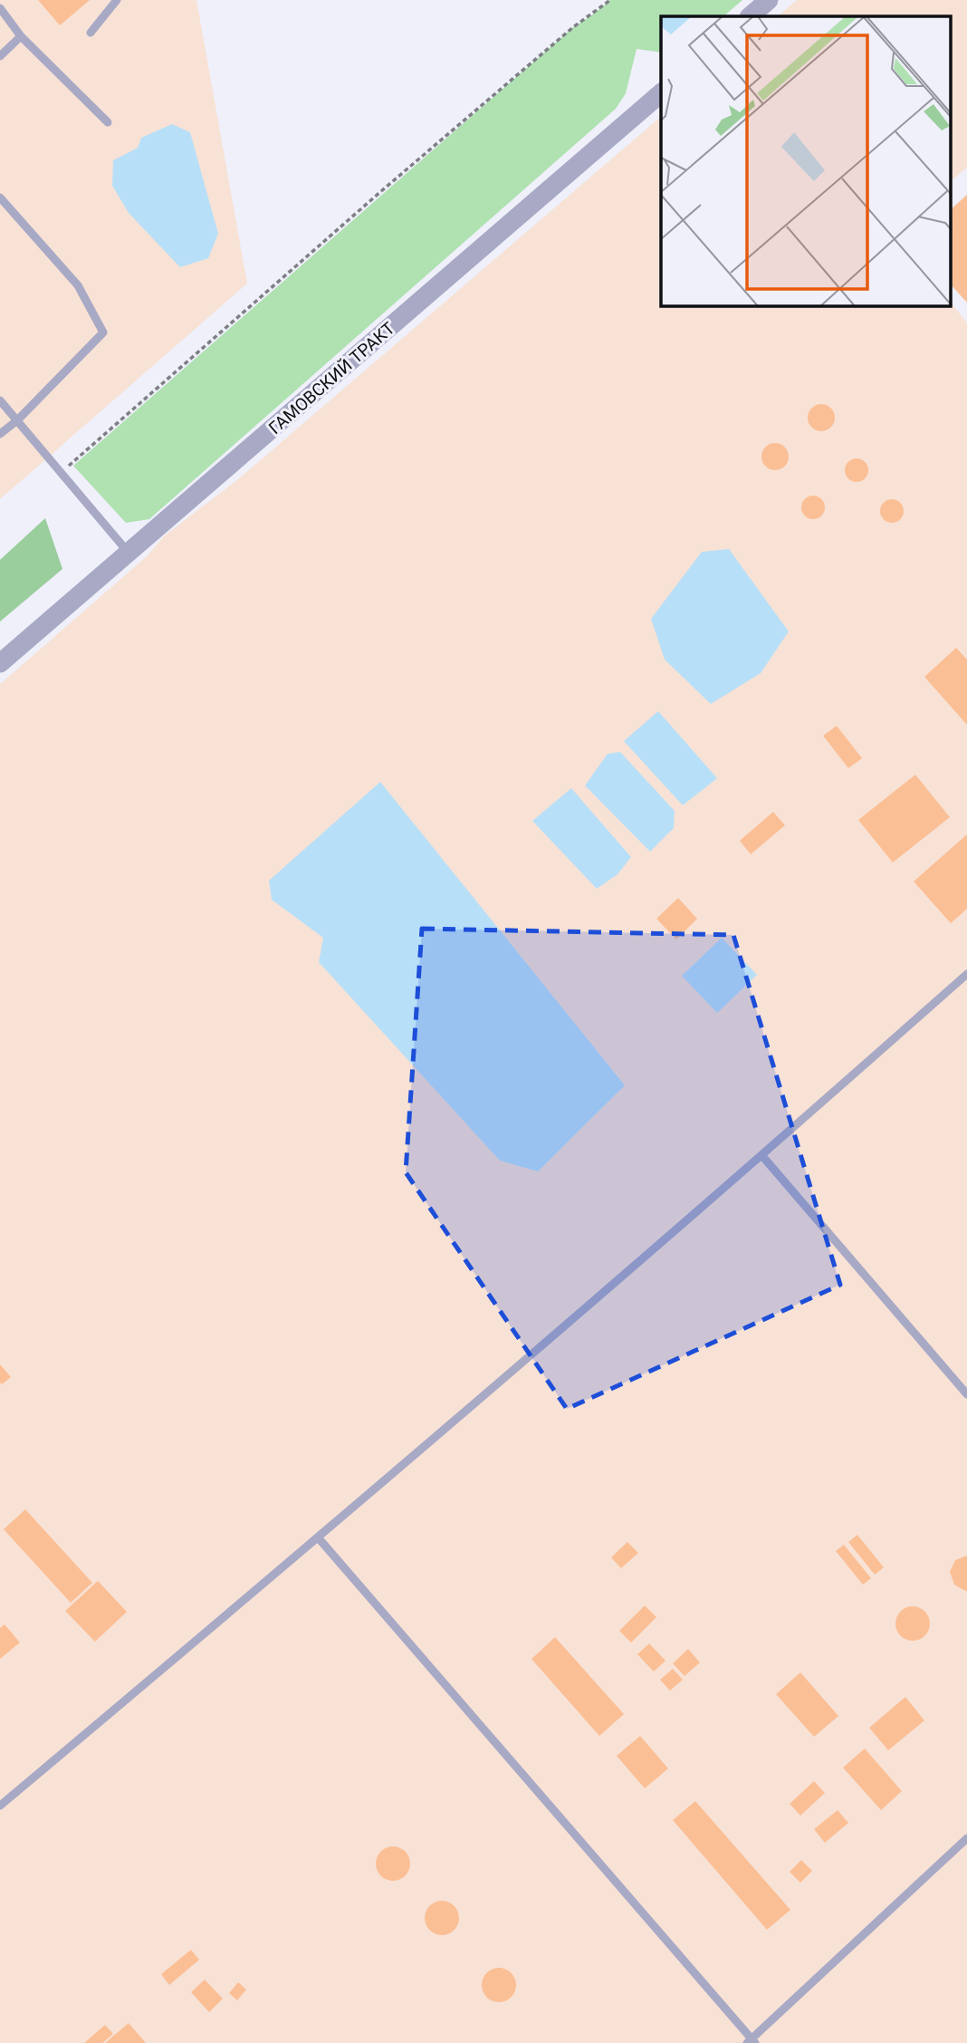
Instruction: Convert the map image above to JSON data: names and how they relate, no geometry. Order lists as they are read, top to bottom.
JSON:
{
  "streets": {
    "street": ["ГАМОВСКИЙ ТРАКТ"]
  }
}
